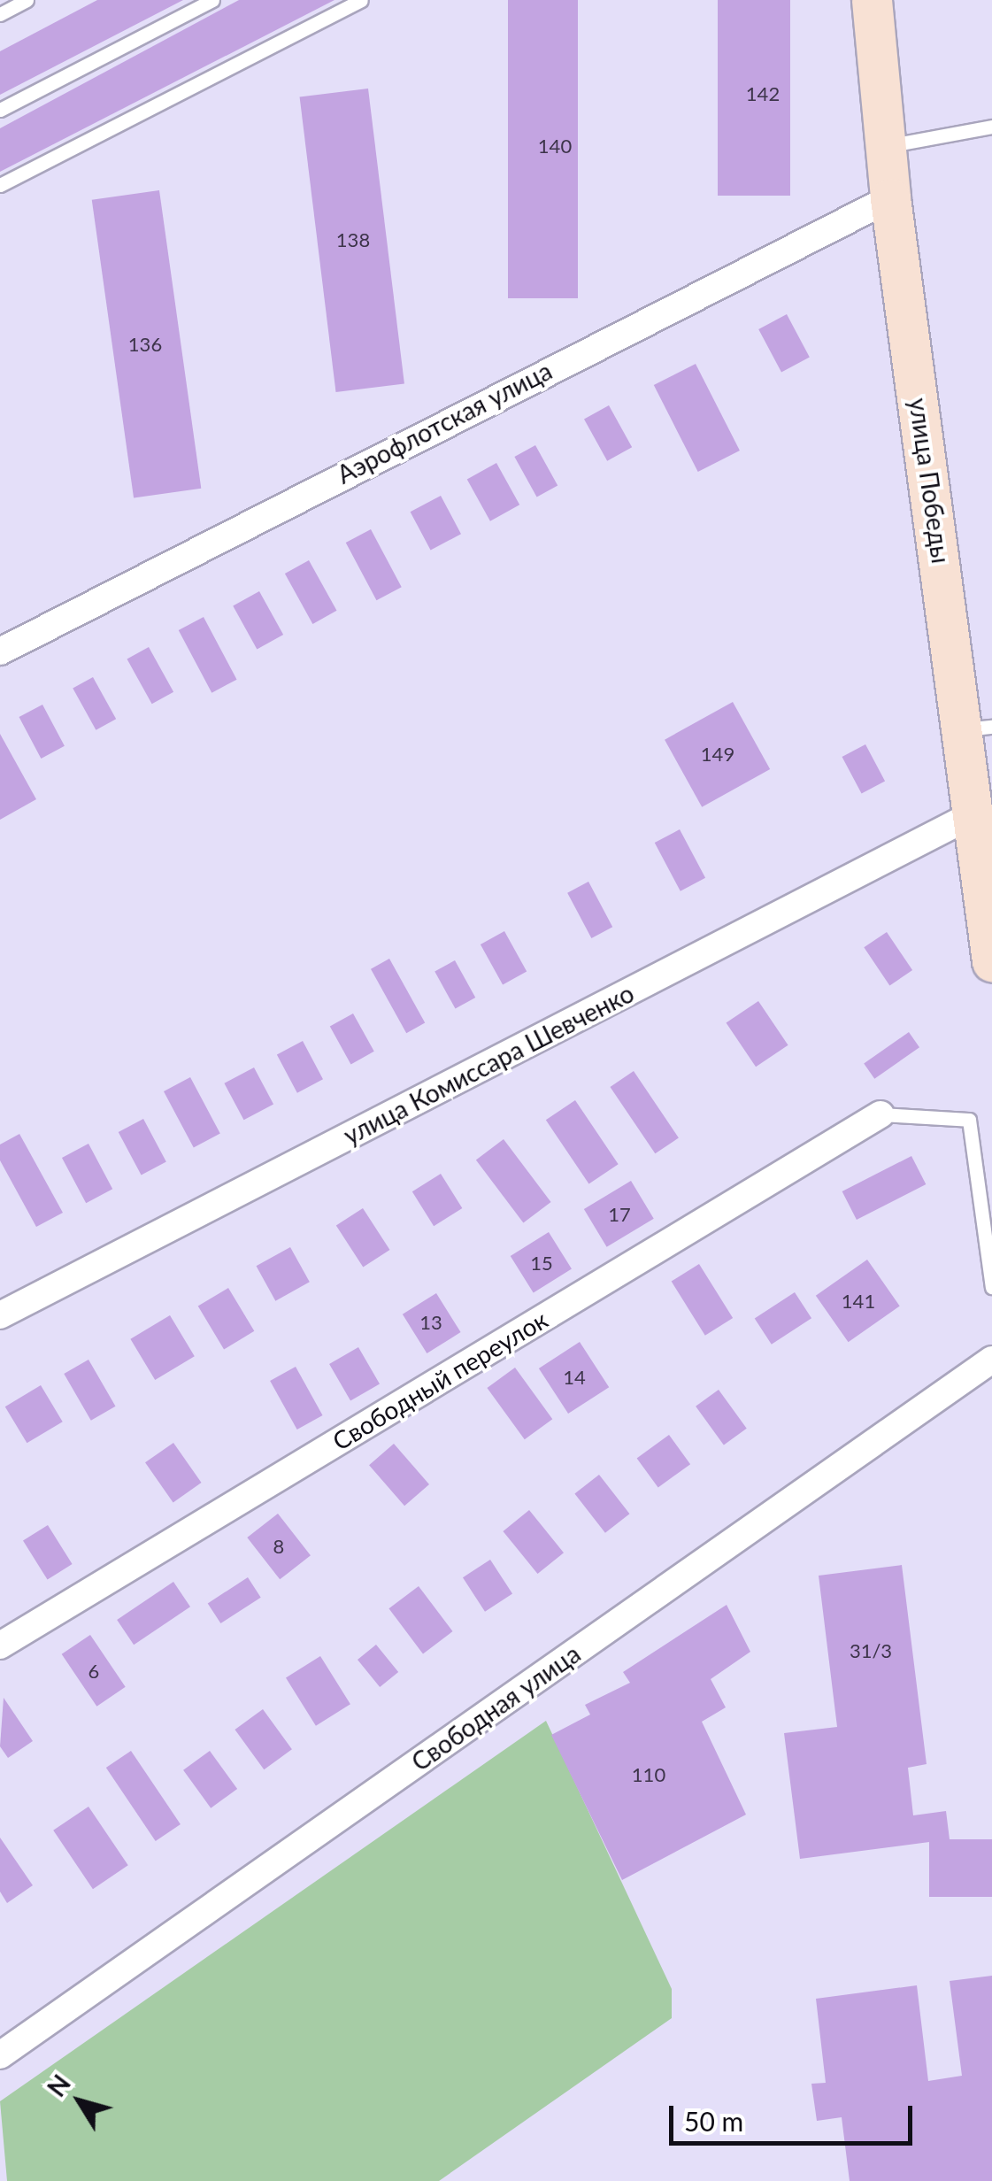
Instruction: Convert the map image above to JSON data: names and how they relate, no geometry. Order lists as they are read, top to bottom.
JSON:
{
  "streets": {
    "street": [
      "Аэрофлотская улица",
      "улица Победы",
      "улица Комиссара Шевченко",
      "Свободный переулок",
      "Свободная улица"
    ]
  },
  "crossings": [
    ["Аэрофлотская улица", "улица Победы"],
    ["улица Победы", "улица Комиссара Шевченко"]
  ],
  "house_numbers": [
    "142",
    "140",
    "138",
    "136",
    "149",
    "17",
    "15",
    "141",
    "13",
    "14",
    "8",
    "31/3",
    "6",
    "110"
  ],
  "scale_bar": "50 m",
  "north": "top left"
}
